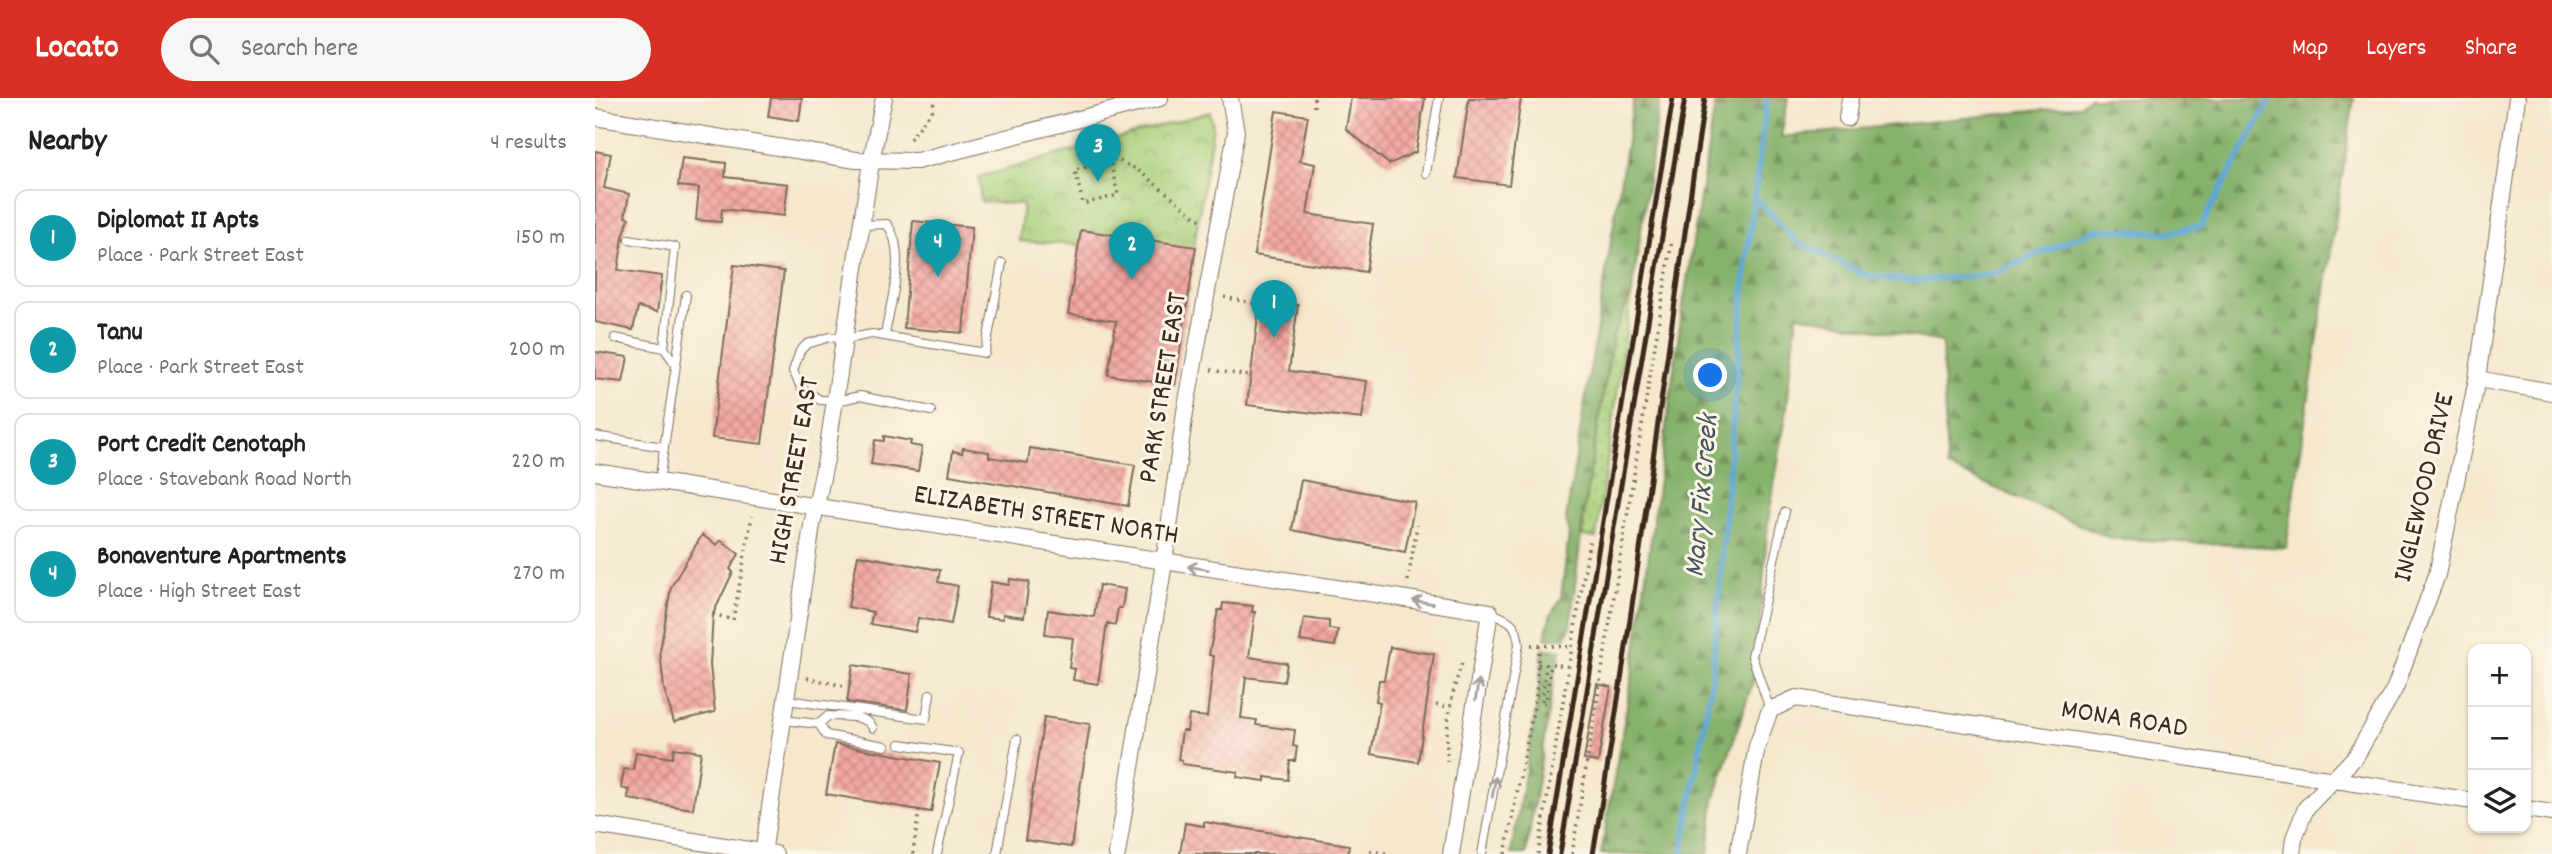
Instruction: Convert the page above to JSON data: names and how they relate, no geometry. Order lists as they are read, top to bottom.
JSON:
{
  "streets": {
    "street": [
      "PARK STREET EAST",
      "HIGH STREET EAST",
      "INGLEWOOD DRIVE",
      "ELIZABETH STREET NORTH",
      "MONA ROAD"
    ]
  },
  "crossings": [
    ["PARK STREET EAST", "ELIZABETH STREET NORTH"],
    ["HIGH STREET EAST", "ELIZABETH STREET NORTH"],
    ["INGLEWOOD DRIVE", "MONA ROAD"]
  ],
  "one_way": ["ELIZABETH STREET NORTH"],
  "water": ["Mary Fix Creek"],
  "page": {
    "header": "Locato",
    "search": "Search here",
    "nav": ["Map", "Layers", "Share"],
    "heading": ["Nearby", "4 results"],
    "pins": [
      "3",
      "4",
      "2",
      "1"
    ],
    "list": [
      {
        "mark": "1",
        "name": "Diplomat II Apts",
        "note": "Place · Park Street East",
        "value": "150 m"
      },
      {
        "mark": "2",
        "name": "Tanu",
        "note": "Place · Park Street East",
        "value": "200 m"
      },
      {
        "mark": "3",
        "name": "Port Credit Cenotaph",
        "note": "Place · Stavebank Road North",
        "value": "220 m"
      },
      {
        "mark": "4",
        "name": "Bonaventure Apartments",
        "note": "Place · High Street East",
        "value": "270 m"
      }
    ],
    "map_buttons": ["+", "−"]
  }
}
